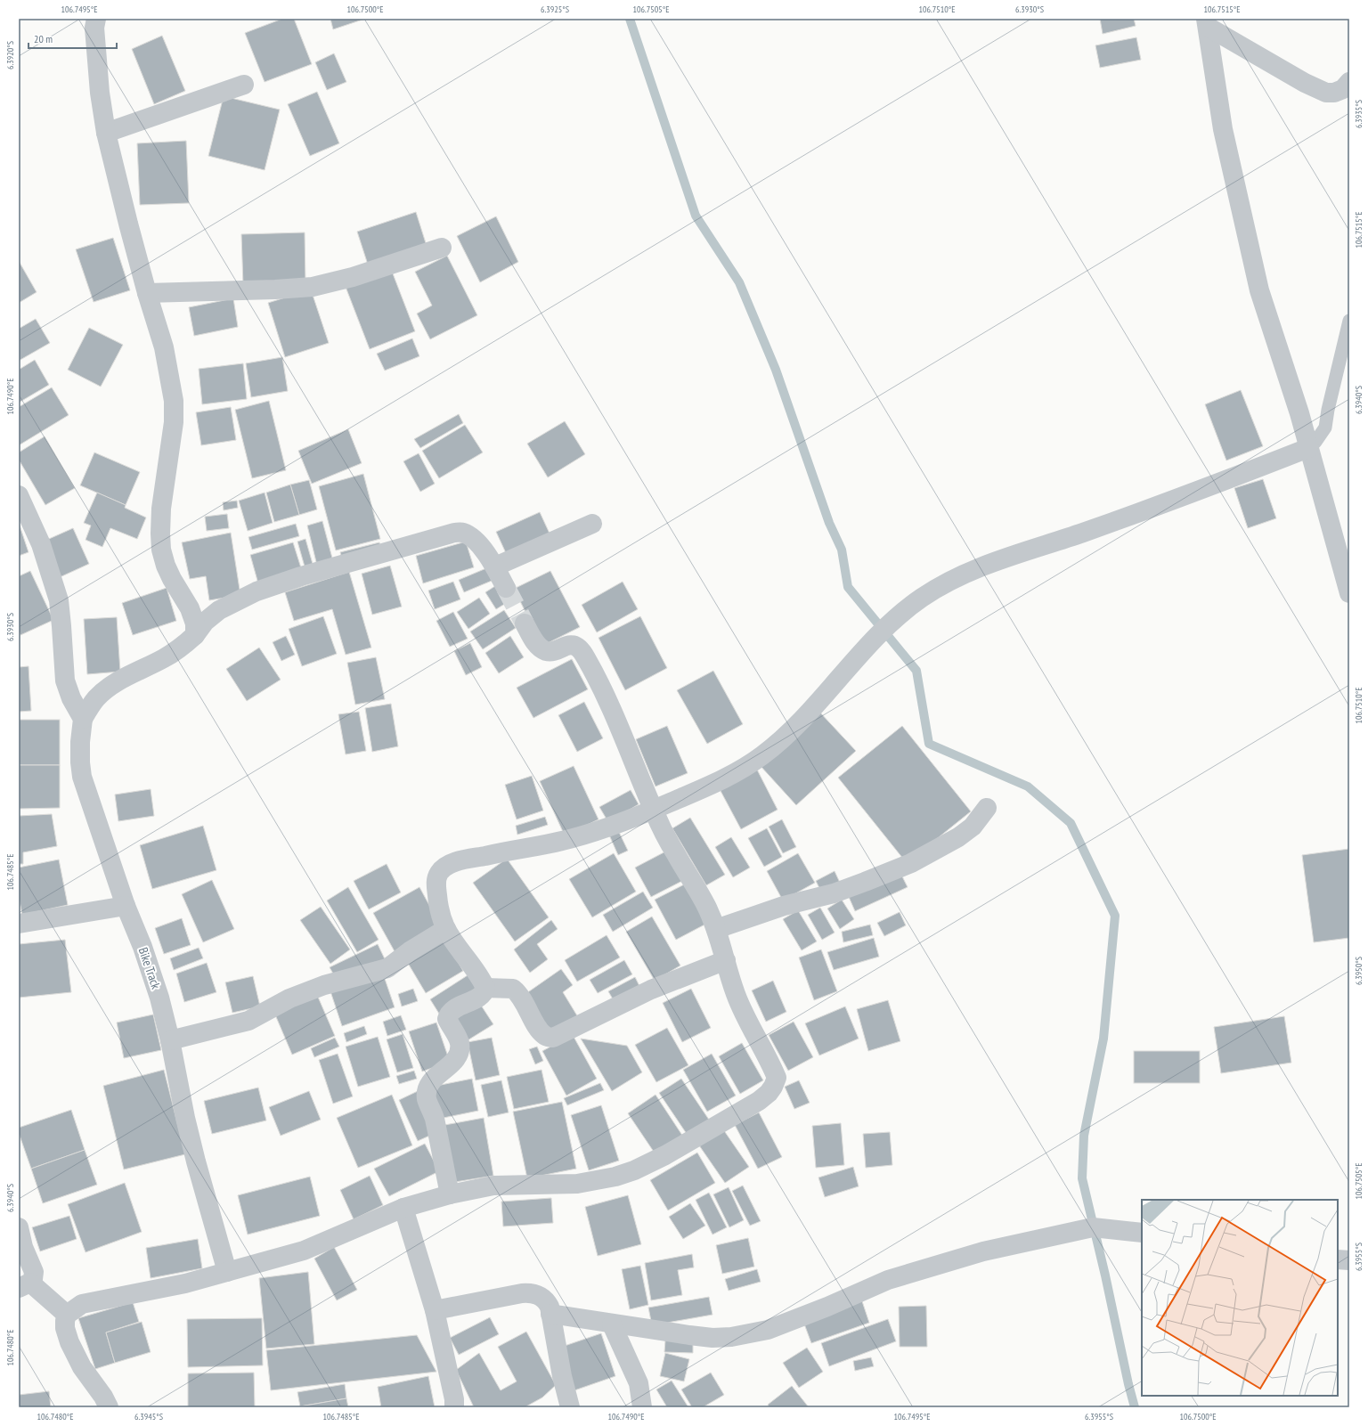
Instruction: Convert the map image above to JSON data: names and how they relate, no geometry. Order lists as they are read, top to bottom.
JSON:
{
  "streets": {
    "street": ["Bike Track"]
  },
  "scale_bar": "20 m",
  "coordinates": [
    "106.7495°E",
    "106.7500°E",
    "6.3925°S",
    "106.7505°E",
    "106.7510°E",
    "6.3930°S",
    "106.7515°E",
    "6.3920°S",
    "6.3935°S",
    "106.7490°E",
    "6.3940°S",
    "106.7485°E",
    "6.3950°S",
    "6.3955°S",
    "106.7480°E",
    "6.3945°S"
  ]
}
